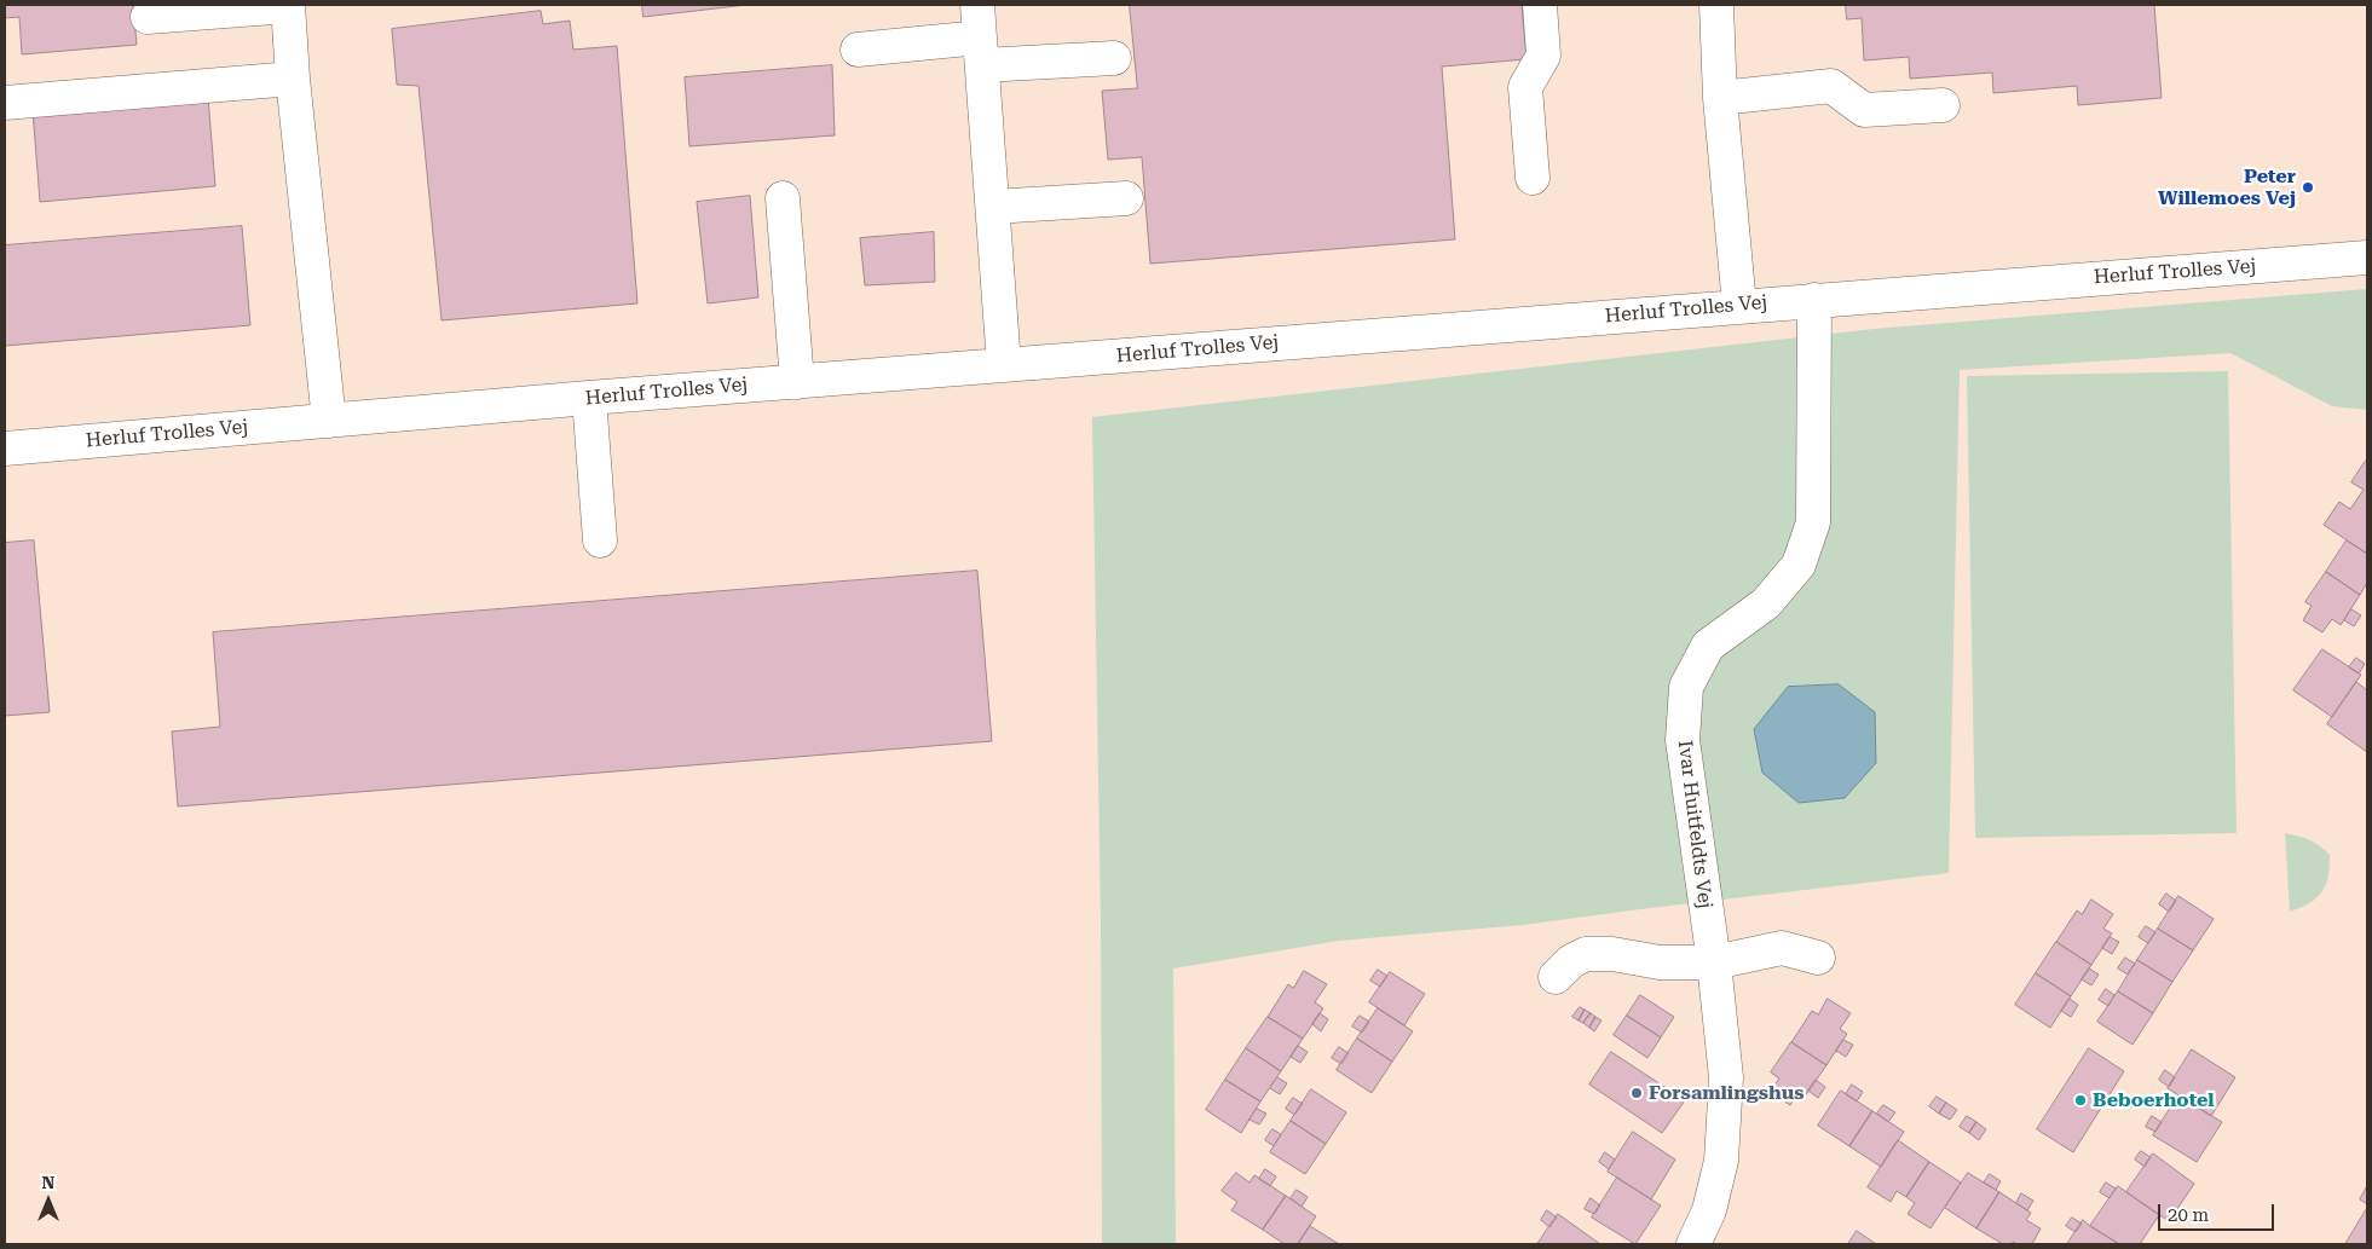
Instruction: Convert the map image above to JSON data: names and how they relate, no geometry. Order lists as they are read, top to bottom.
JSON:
{
  "streets": {
    "street": ["Herluf Trolles Vej", "Ivar Huitfeldts Vej"]
  },
  "crossings": [
    ["Herluf Trolles Vej", "Ivar Huitfeldts Vej"]
  ],
  "places": ["Peter Willemoes Vej", "Forsamlingshus", "Beboerhotel"],
  "scale_bar": "20 m",
  "north": "top"
}
